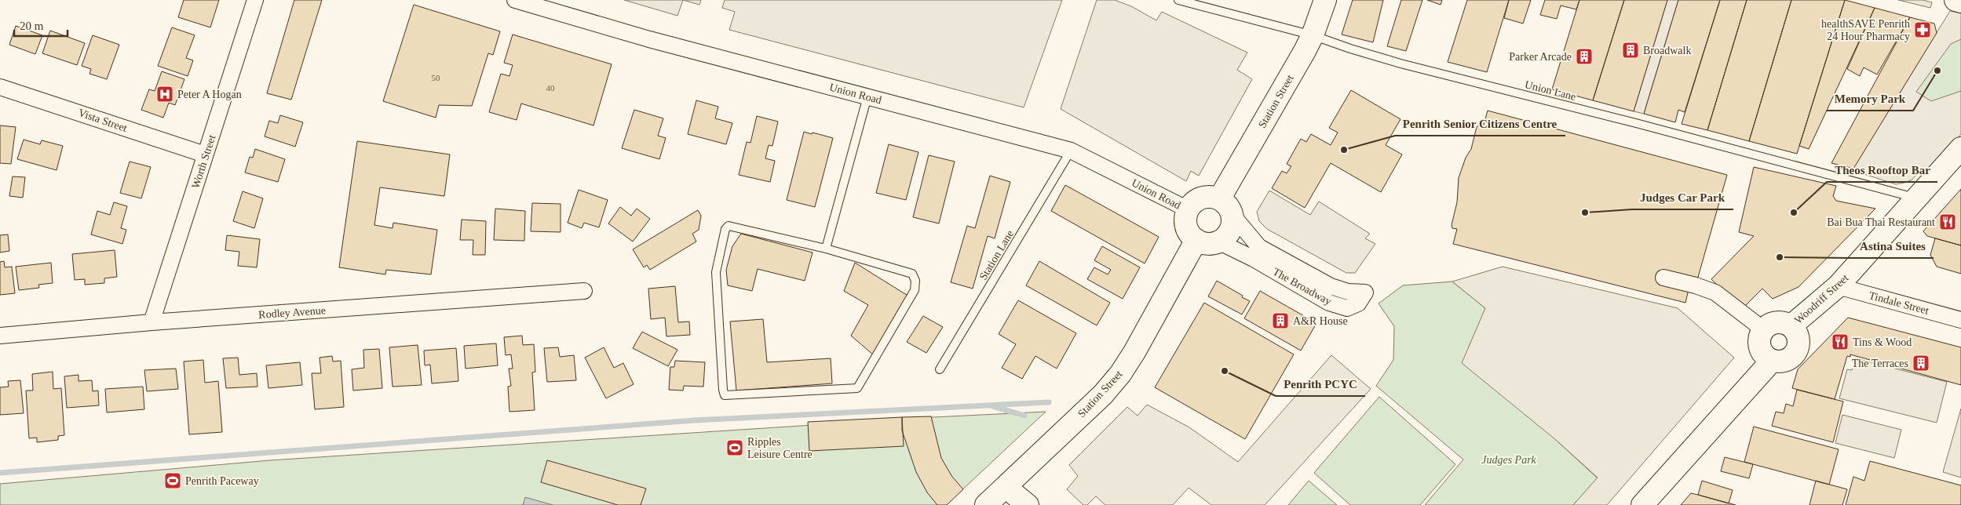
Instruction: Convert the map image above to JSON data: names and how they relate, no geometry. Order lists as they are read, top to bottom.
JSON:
{
  "streets": {
    "street": [
      "Union Road",
      "Station Street",
      "Vista Street",
      "Worth Street",
      "The Broadway",
      "Woodriff Street",
      "Tindale Street",
      "Rodley Avenue"
    ],
    "lane": ["Union Lane", "Station Lane"]
  },
  "crossings": [
    ["Union Lane", "Station Street"],
    ["Union Lane", "Woodriff Street"],
    ["Union Road", "Station Street"],
    ["Union Road", "Station Lane"],
    ["Union Road", "The Broadway"],
    ["Station Street", "The Broadway"],
    ["Vista Street", "Worth Street"],
    ["Worth Street", "Rodley Avenue"],
    ["Woodriff Street", "Tindale Street"]
  ],
  "parks": ["Judges Park"],
  "places": {
    "pharmacy": ["healthSAVE Penrith 24 Hour Pharmacy"],
    "building": [
      "Broadwalk",
      "Parker Arcade",
      "A&R House",
      "The Terraces"
    ],
    "other": [
      "Memory Park",
      "Penrith Senior Citizens Centre",
      "Judges Car Park",
      "Theos Rooftop Bar",
      "Astina Suites",
      "Penrith PCYC"
    ],
    "hospital": ["Peter A Hogan"],
    "restaurant": ["Bai Bua Thai Restaurant", "Tins & Wood"],
    "sports": ["Ripples Leisure Centre", "Penrith Paceway"]
  },
  "house_numbers": ["50", "40"],
  "scale_bar": "20 m"
}
